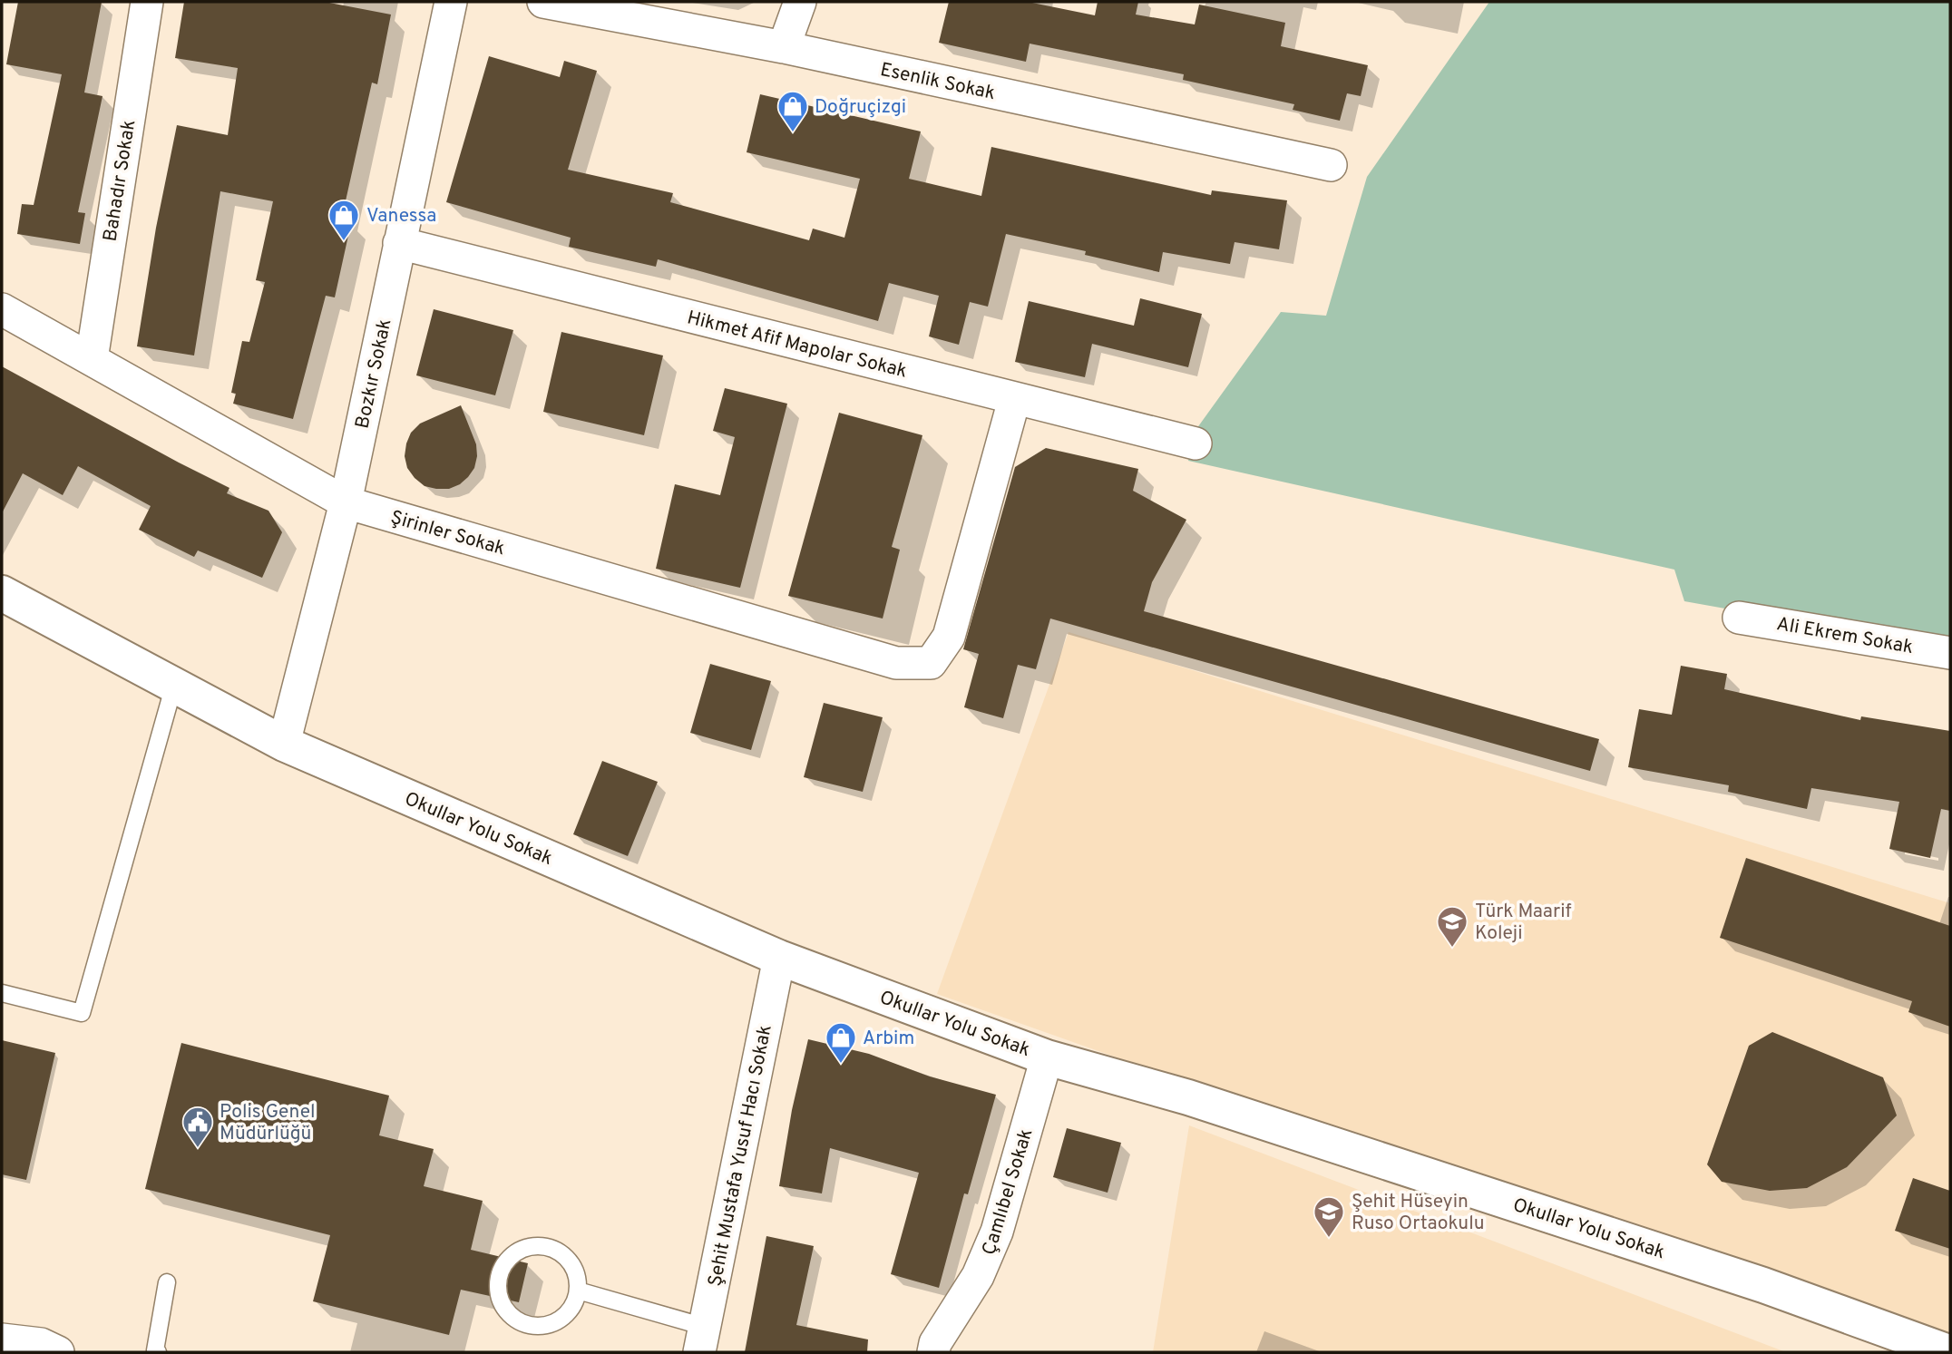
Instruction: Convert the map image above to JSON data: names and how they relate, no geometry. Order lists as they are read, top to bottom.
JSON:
{
  "streets": {
    "street": [
      "Esenlik Sokak",
      "Bahadır Sokak",
      "Hikmet Afif Mapolar Sokak",
      "Bozkır Sokak",
      "Şirinler Sokak",
      "Ali Ekrem Sokak",
      "Okullar Yolu Sokak",
      "Şehit Mustafa Yusuf Hacı Sokak",
      "Çamlıbel Sokak"
    ]
  },
  "crossings": [
    ["Bahadır Sokak", "Şirinler Sokak"],
    ["Hikmet Afif Mapolar Sokak", "Bozkır Sokak"],
    ["Hikmet Afif Mapolar Sokak", "Şirinler Sokak"],
    ["Bozkır Sokak", "Şirinler Sokak"],
    ["Bozkır Sokak", "Okullar Yolu Sokak"],
    ["Okullar Yolu Sokak", "Şehit Mustafa Yusuf Hacı Sokak"],
    ["Okullar Yolu Sokak", "Çamlıbel Sokak"]
  ],
  "places": {
    "shop": ["Doğruçizgi", "Vanessa", "Arbim"],
    "school or university": ["Türk Maarif Koleji", "Şehit Hüseyin Ruso Ortaokulu"],
    "public building": ["Polis Genel Müdürlüğü"]
  }
}
